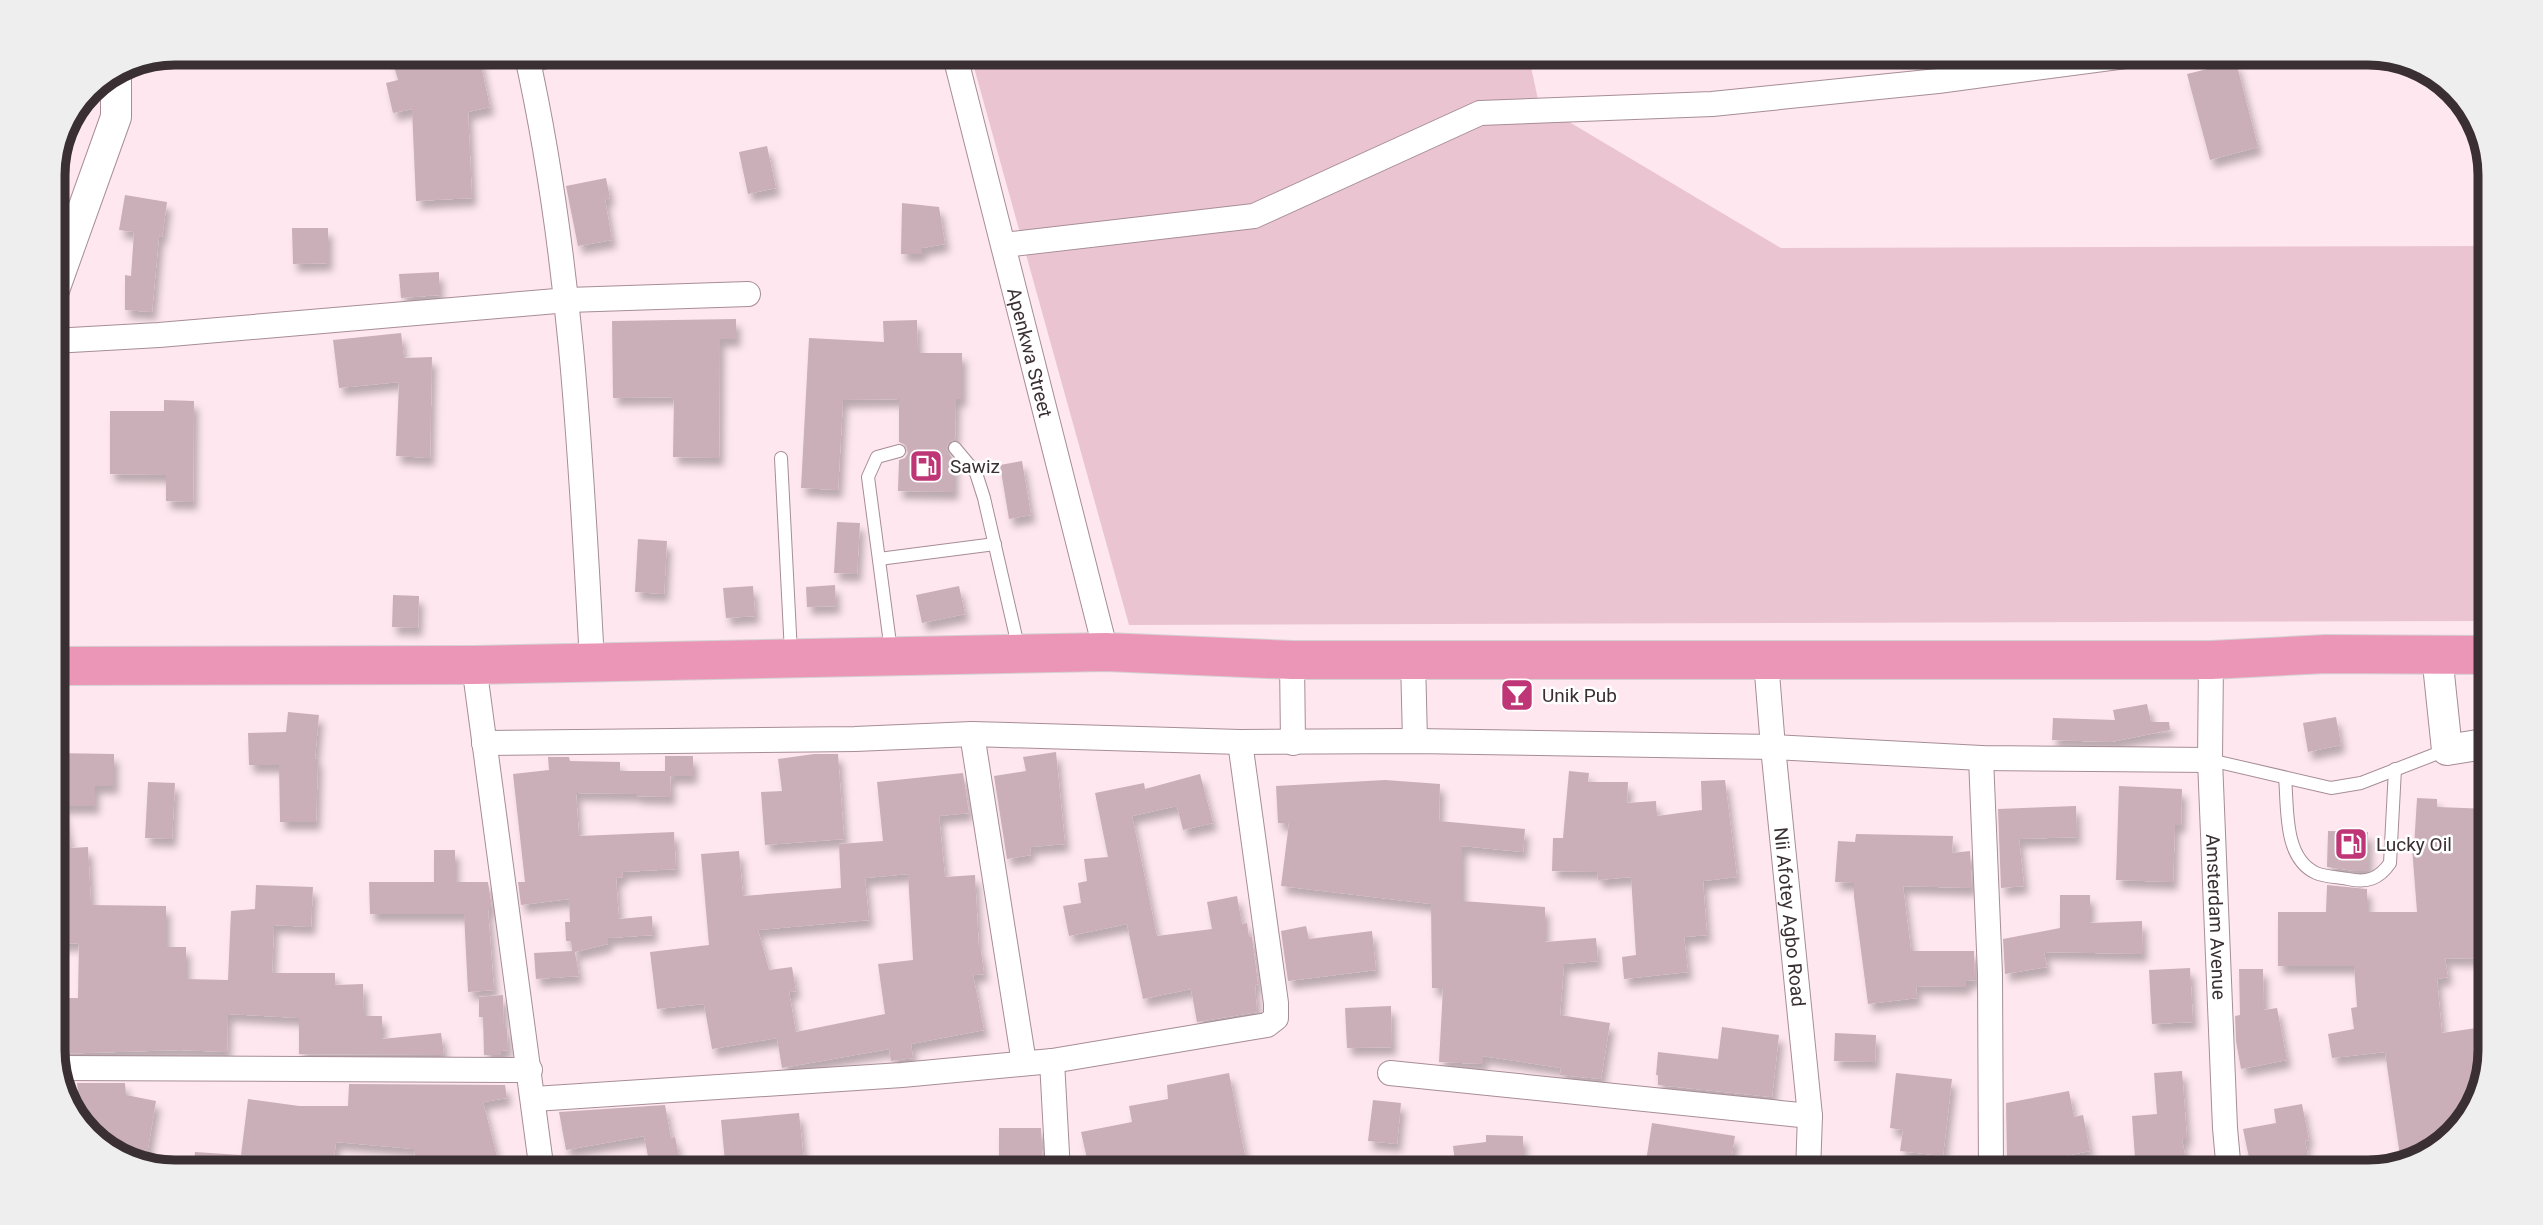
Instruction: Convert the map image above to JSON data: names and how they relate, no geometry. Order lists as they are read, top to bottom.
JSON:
{
  "streets": {
    "street": ["Apenkwa Street", "Amsterdam Avenue", "Nii Afotey Agbo Road"]
  },
  "places": {
    "fuel station": ["Sawiz", "Lucky Oil"],
    "bar": ["Unik Pub"]
  }
}
